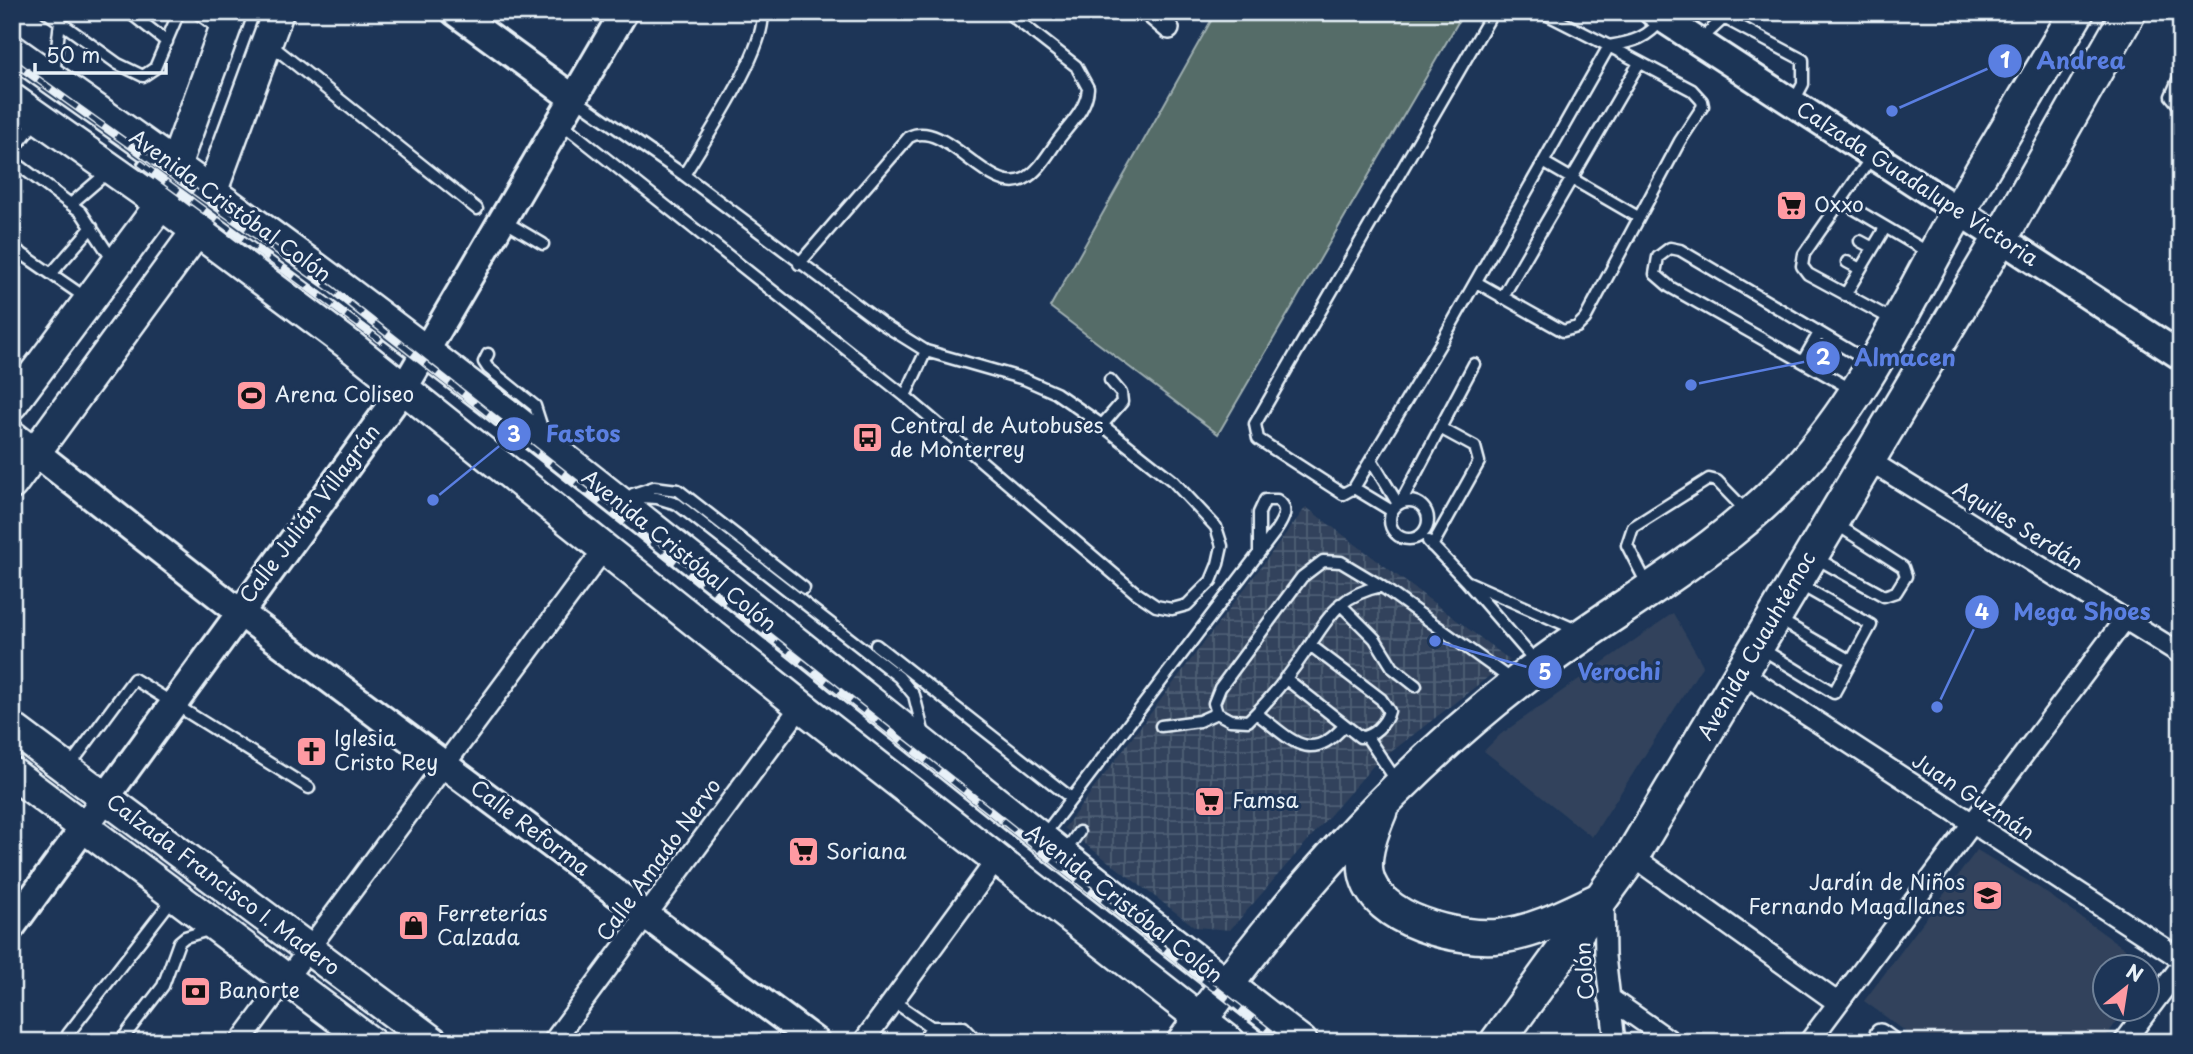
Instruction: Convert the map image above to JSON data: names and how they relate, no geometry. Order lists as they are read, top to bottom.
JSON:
{
  "streets": {
    "highway": ["Avenida Cuauhtémoc"],
    "main road": ["Avenida Cristóbal Colón", "Calzada Francisco I. Madero"],
    "street": [
      "Calzada Guadalupe Victoria",
      "Calle Julián Villagrán",
      "Aquiles Serdán",
      "Juan Guzmán",
      "Calle Reforma",
      "Calle Amado Nervo",
      "Colón"
    ]
  },
  "crossings": [
    ["Calzada Guadalupe Victoria", "Avenida Cuauhtémoc"],
    ["Avenida Cristóbal Colón", "Calle Julián Villagrán"],
    ["Avenida Cristóbal Colón", "Calle Amado Nervo"],
    ["Calle Julián Villagrán", "Calle Reforma"],
    ["Calle Julián Villagrán", "Calzada Francisco I. Madero"],
    ["Aquiles Serdán", "Avenida Cuauhtémoc"],
    ["Avenida Cuauhtémoc", "Juan Guzmán"],
    ["Avenida Cuauhtémoc", "Colón"],
    ["Calle Reforma", "Calle Amado Nervo"]
  ],
  "places": {
    "other": [
      "Andrea",
      "Almacen",
      "Fastos",
      "Verochi",
      "Mega Shoes"
    ],
    "supermarket": ["Oxxo", "Famsa", "Soriana"],
    "sports": ["Arena Coliseo"],
    "bus stop": ["Central de Autobuses de Monterrey"],
    "church": ["Iglesia Cristo Rey"],
    "school or university": ["Jardín de Niños Fernando Magallanes"],
    "shop": ["Ferreterías Calzada"],
    "bank": ["Banorte"]
  },
  "scale_bar": "50 m",
  "north": "top right"
}
